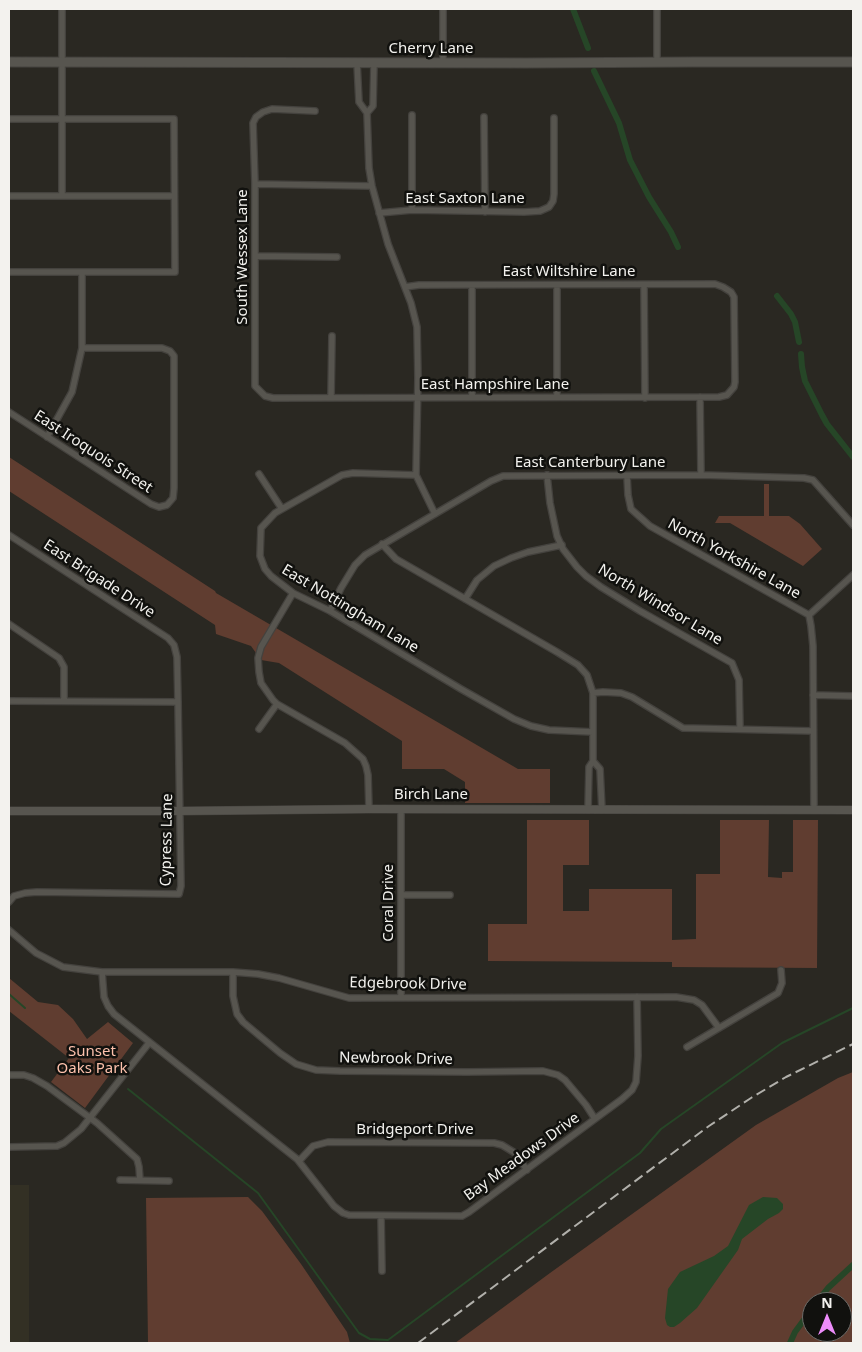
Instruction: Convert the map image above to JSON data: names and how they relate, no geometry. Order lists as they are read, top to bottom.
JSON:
{
  "streets": {
    "main road": ["Cherry Lane"],
    "street": [
      "East Saxton Lane",
      "South Wessex Lane",
      "East Wiltshire Lane",
      "East Hampshire Lane",
      "East Iroquois Street",
      "East Canterbury Lane",
      "North Yorkshire Lane",
      "East Brigade Drive",
      "North Windsor Lane",
      "East Nottingham Lane",
      "Birch Lane",
      "Cypress Lane",
      "Coral Drive",
      "Edgebrook Drive",
      "Newbrook Drive",
      "Bridgeport Drive",
      "Bay Meadows Drive"
    ]
  },
  "crossings": [
    ["South Wessex Lane", "East Hampshire Lane"],
    ["East Wiltshire Lane", "East Hampshire Lane"],
    ["East Canterbury Lane", "North Yorkshire Lane"],
    ["East Canterbury Lane", "North Windsor Lane"],
    ["East Canterbury Lane", "East Nottingham Lane"],
    ["North Yorkshire Lane", "Birch Lane"],
    ["East Brigade Drive", "Cypress Lane"],
    ["Birch Lane", "Cypress Lane"],
    ["Birch Lane", "Coral Drive"],
    ["Coral Drive", "Edgebrook Drive"],
    ["Edgebrook Drive", "Newbrook Drive"],
    ["Edgebrook Drive", "Bay Meadows Drive"],
    ["Newbrook Drive", "Bay Meadows Drive"],
    ["Bridgeport Drive", "Bay Meadows Drive"]
  ],
  "parks": ["Sunset Oaks Park"],
  "north": "top"
}
